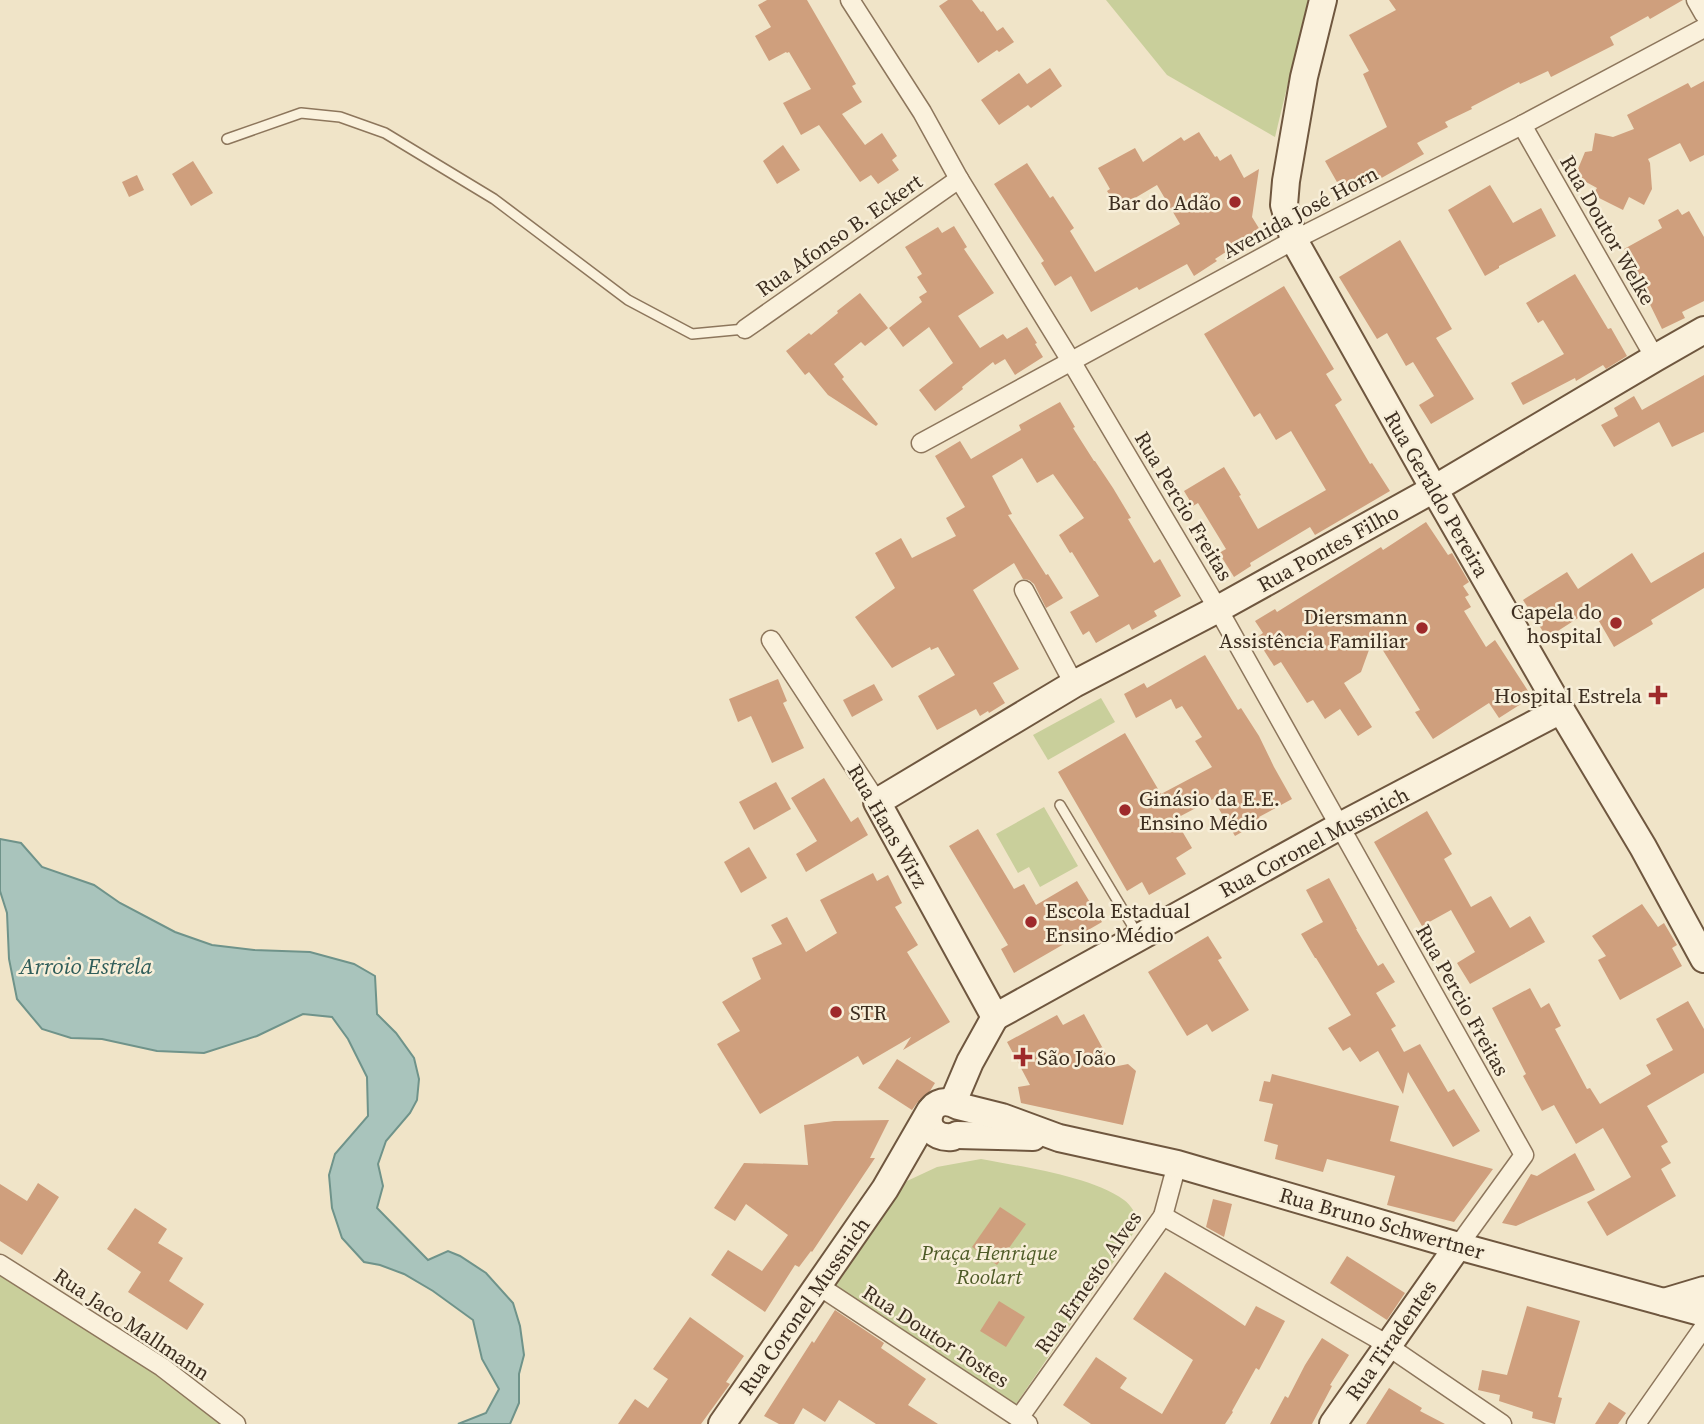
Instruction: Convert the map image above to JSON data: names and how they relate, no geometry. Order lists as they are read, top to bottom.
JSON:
{
  "streets": {
    "main road": [
      "Rua Geraldo Pereira",
      "Rua Pontes Filho",
      "Rua Hans Wirz",
      "Rua Coronel Mussnich",
      "Rua Bruno Schwertner",
      "Rua Tiradentes"
    ],
    "street": [
      "Avenida José Horn",
      "Rua Doutor Welke",
      "Rua Afonso B. Eckert",
      "Rua Percio Freitas",
      "Rua Ernesto Alves",
      "Rua Jaco Mallmann",
      "Rua Doutor Tostes"
    ]
  },
  "crossings": [
    ["Avenida José Horn", "Rua Doutor Welke"],
    ["Avenida José Horn", "Rua Geraldo Pereira"],
    ["Avenida José Horn", "Rua Percio Freitas"],
    ["Rua Doutor Welke", "Rua Pontes Filho"],
    ["Rua Afonso B. Eckert", "Rua Percio Freitas"],
    ["Rua Geraldo Pereira", "Rua Pontes Filho"],
    ["Rua Geraldo Pereira", "Rua Coronel Mussnich"],
    ["Rua Percio Freitas", "Rua Pontes Filho"],
    ["Rua Percio Freitas", "Rua Coronel Mussnich"],
    ["Rua Percio Freitas", "Rua Tiradentes"],
    ["Rua Pontes Filho", "Rua Hans Wirz"],
    ["Rua Hans Wirz", "Rua Coronel Mussnich"],
    ["Rua Coronel Mussnich", "Rua Bruno Schwertner"],
    ["Rua Coronel Mussnich", "Rua Doutor Tostes"],
    ["Rua Bruno Schwertner", "Rua Ernesto Alves"],
    ["Rua Bruno Schwertner", "Rua Tiradentes"],
    ["Rua Ernesto Alves", "Rua Doutor Tostes"]
  ],
  "water": ["Arroio Estrela"],
  "parks": ["Praça Henrique Roolart"],
  "places": {
    "other": [
      "Bar do Adão",
      "Capela do hospital",
      "Diersmann Assistência Familiar",
      "Ginásio da E.E. Ensino Médio",
      "Escola Estadual Ensino Médio",
      "STR"
    ],
    "health": ["Hospital Estrela", "São João"]
  }
}
